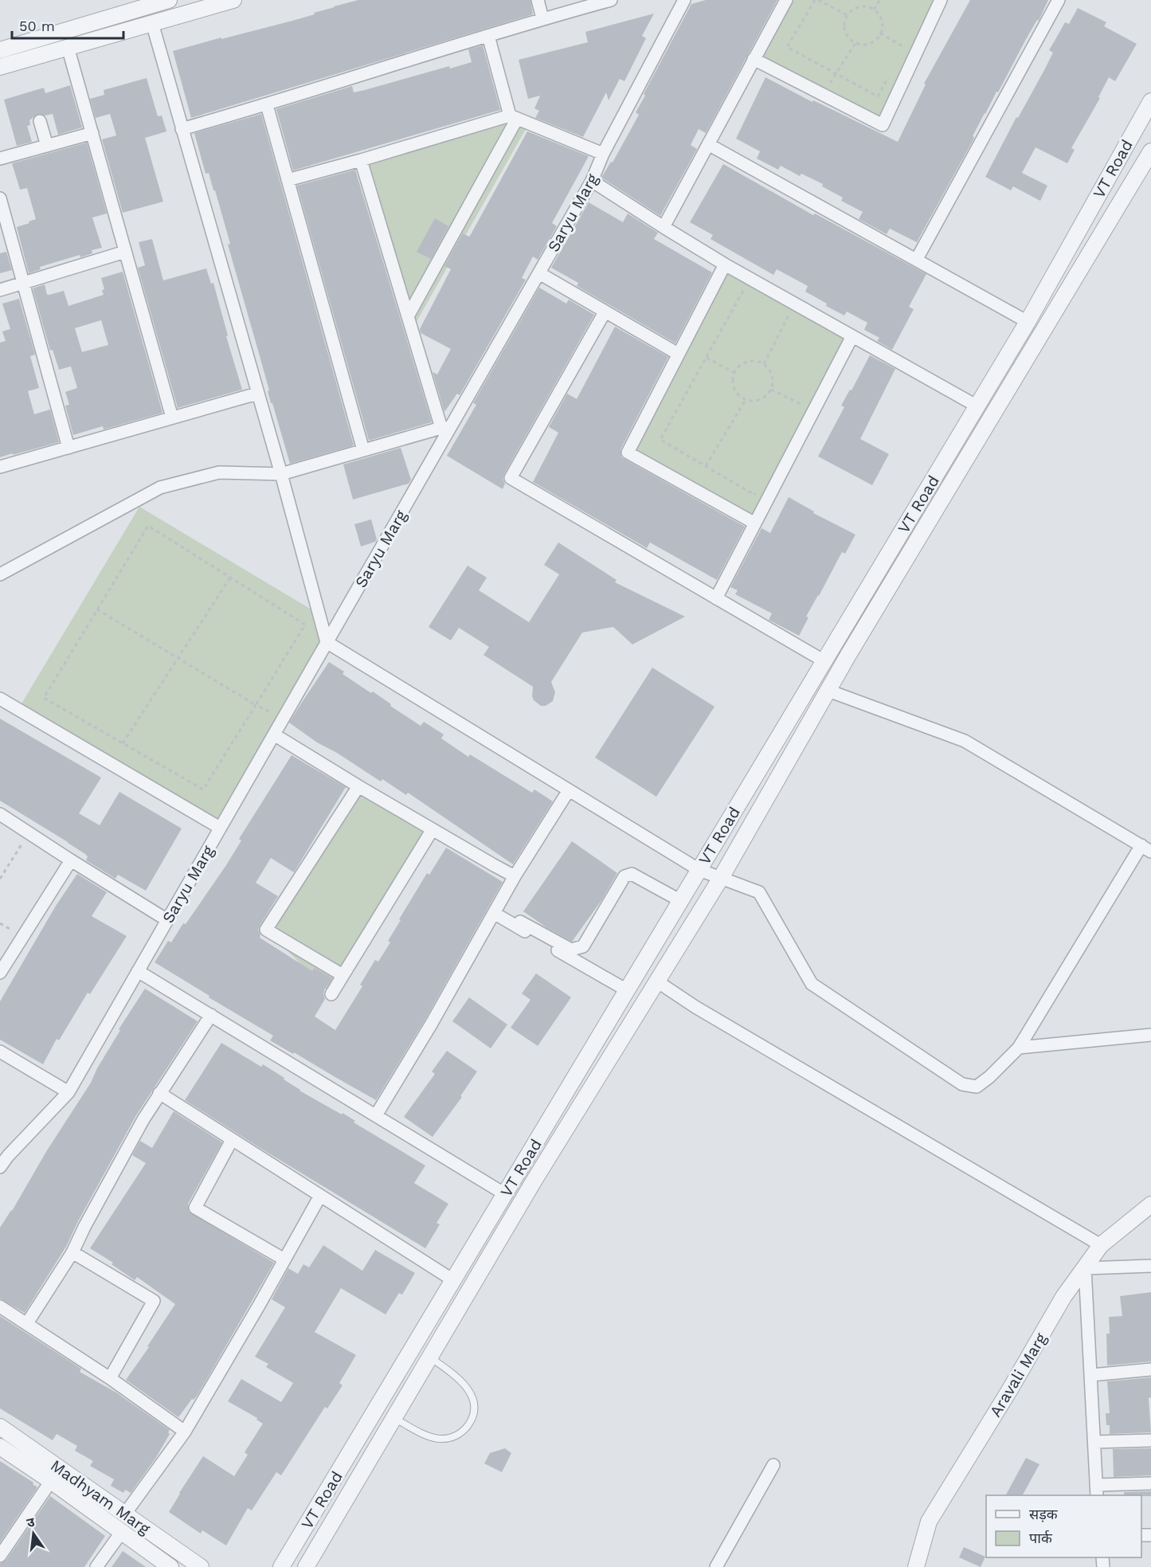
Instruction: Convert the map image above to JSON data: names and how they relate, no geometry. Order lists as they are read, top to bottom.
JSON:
{
  "streets": {
    "street": [
      "VT Road",
      "Saryu Marg",
      "Aravali Marg",
      "Madhyam Marg"
    ]
  },
  "legend": ["सड़क", "पार्क"],
  "scale_bar": "50 m",
  "north": "top"
}
